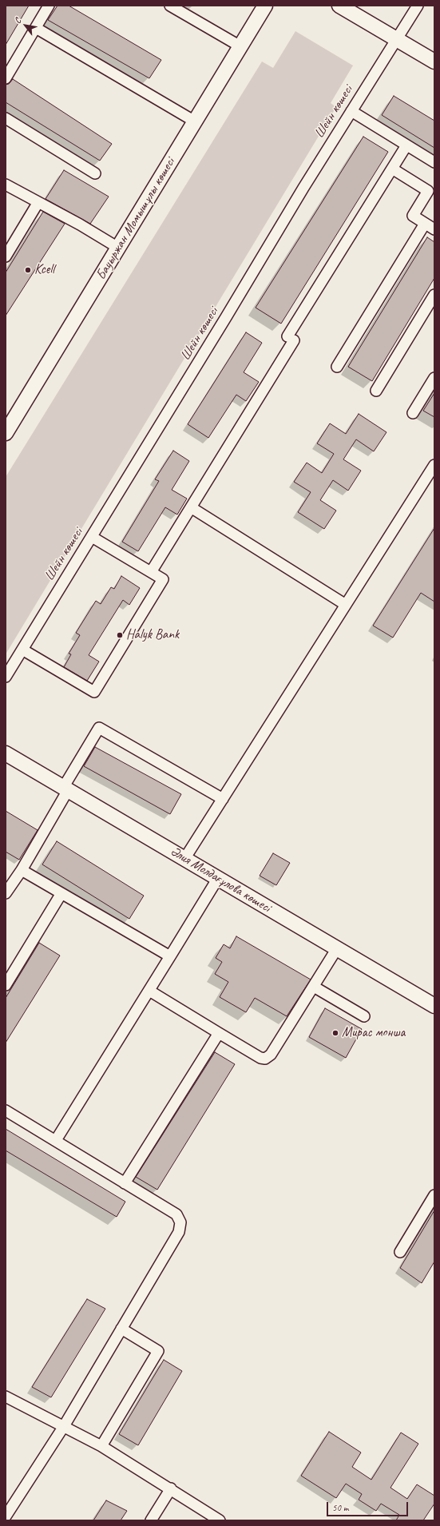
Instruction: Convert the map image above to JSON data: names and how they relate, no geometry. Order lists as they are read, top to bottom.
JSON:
{
  "streets": {
    "street": ["Шейн көшесі", "Бауыржан Момышұлы көшесі", "Әлия Молдағұлова көшесі"]
  },
  "places": ["Kcell", "Halyk Bank", "Мирас монша"],
  "scale_bar": "50 m",
  "north": "top left"
}
